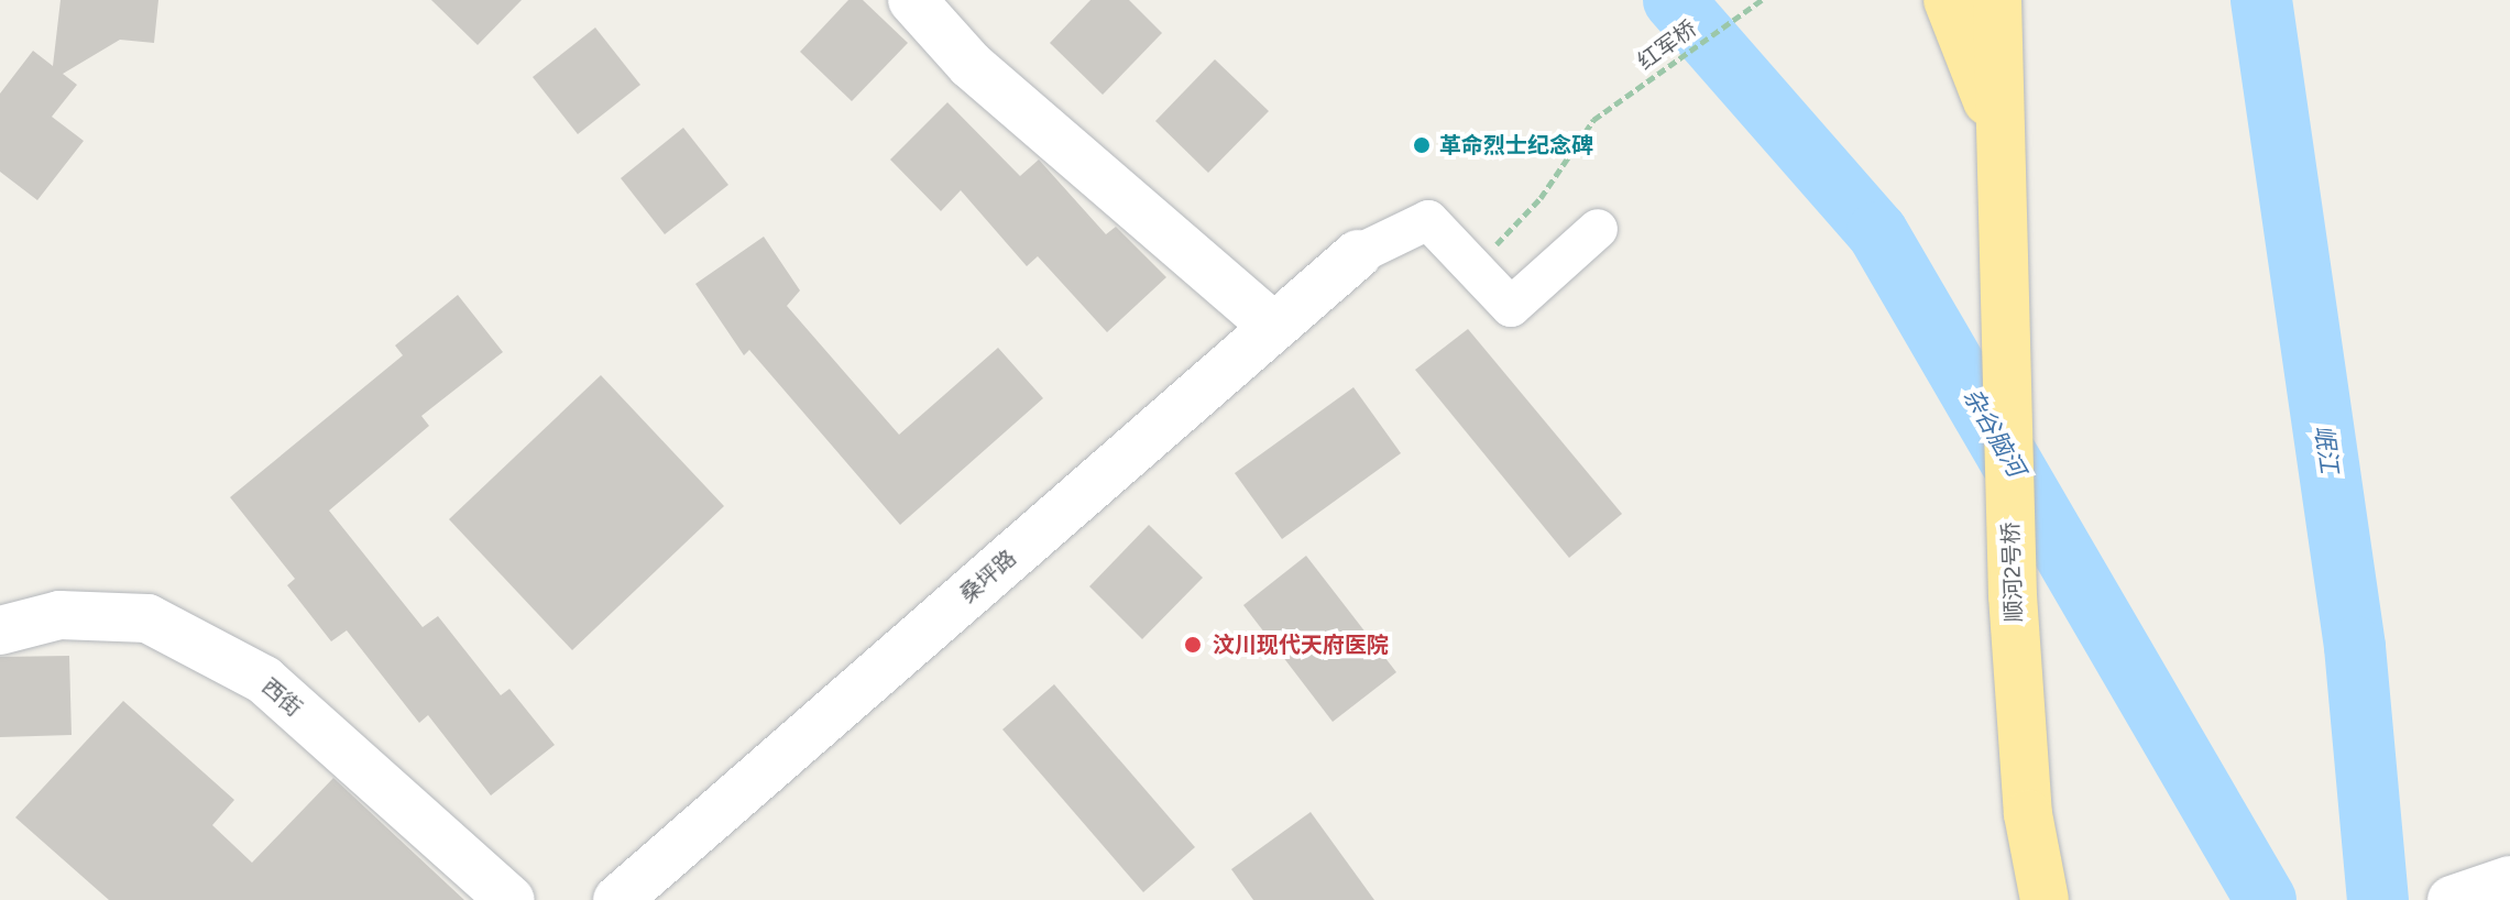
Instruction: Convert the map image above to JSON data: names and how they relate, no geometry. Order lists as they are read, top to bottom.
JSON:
{
  "streets": {
    "highway": ["顺河2号桥"],
    "street": ["桑坪路", "西街"],
    "path": ["红军桥"]
  },
  "water": ["杂谷脑河", "岷江"],
  "places": ["革命烈士纪念碑", "汶川现代天府医院"]
}
